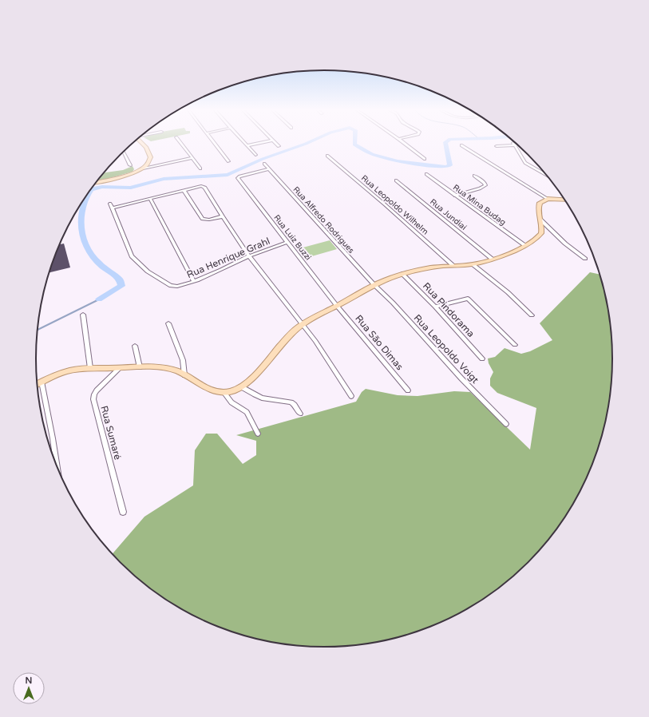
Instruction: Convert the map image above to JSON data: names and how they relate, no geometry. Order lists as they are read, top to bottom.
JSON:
{
  "streets": {
    "street": [
      "Rua Leopoldo Wilhelm",
      "Rua Mina Budag",
      "Rua Jundiaí",
      "Rua Alfredo Rodrigues",
      "Rua Luiz Buzzi",
      "Rua Henrique Grahl",
      "Rua Pindorama",
      "Rua São Dimas",
      "Rua Leopoldo Voigt",
      "Rua Sumaré"
    ]
  },
  "crossings": [
    ["Rua Alfredo Rodrigues", "Rua Luiz Buzzi"],
    ["Rua Alfredo Rodrigues", "Rua Leopoldo Voigt"],
    ["Rua Luiz Buzzi", "Rua Henrique Grahl"],
    ["Rua Luiz Buzzi", "Rua São Dimas"]
  ],
  "north": "top"
}
